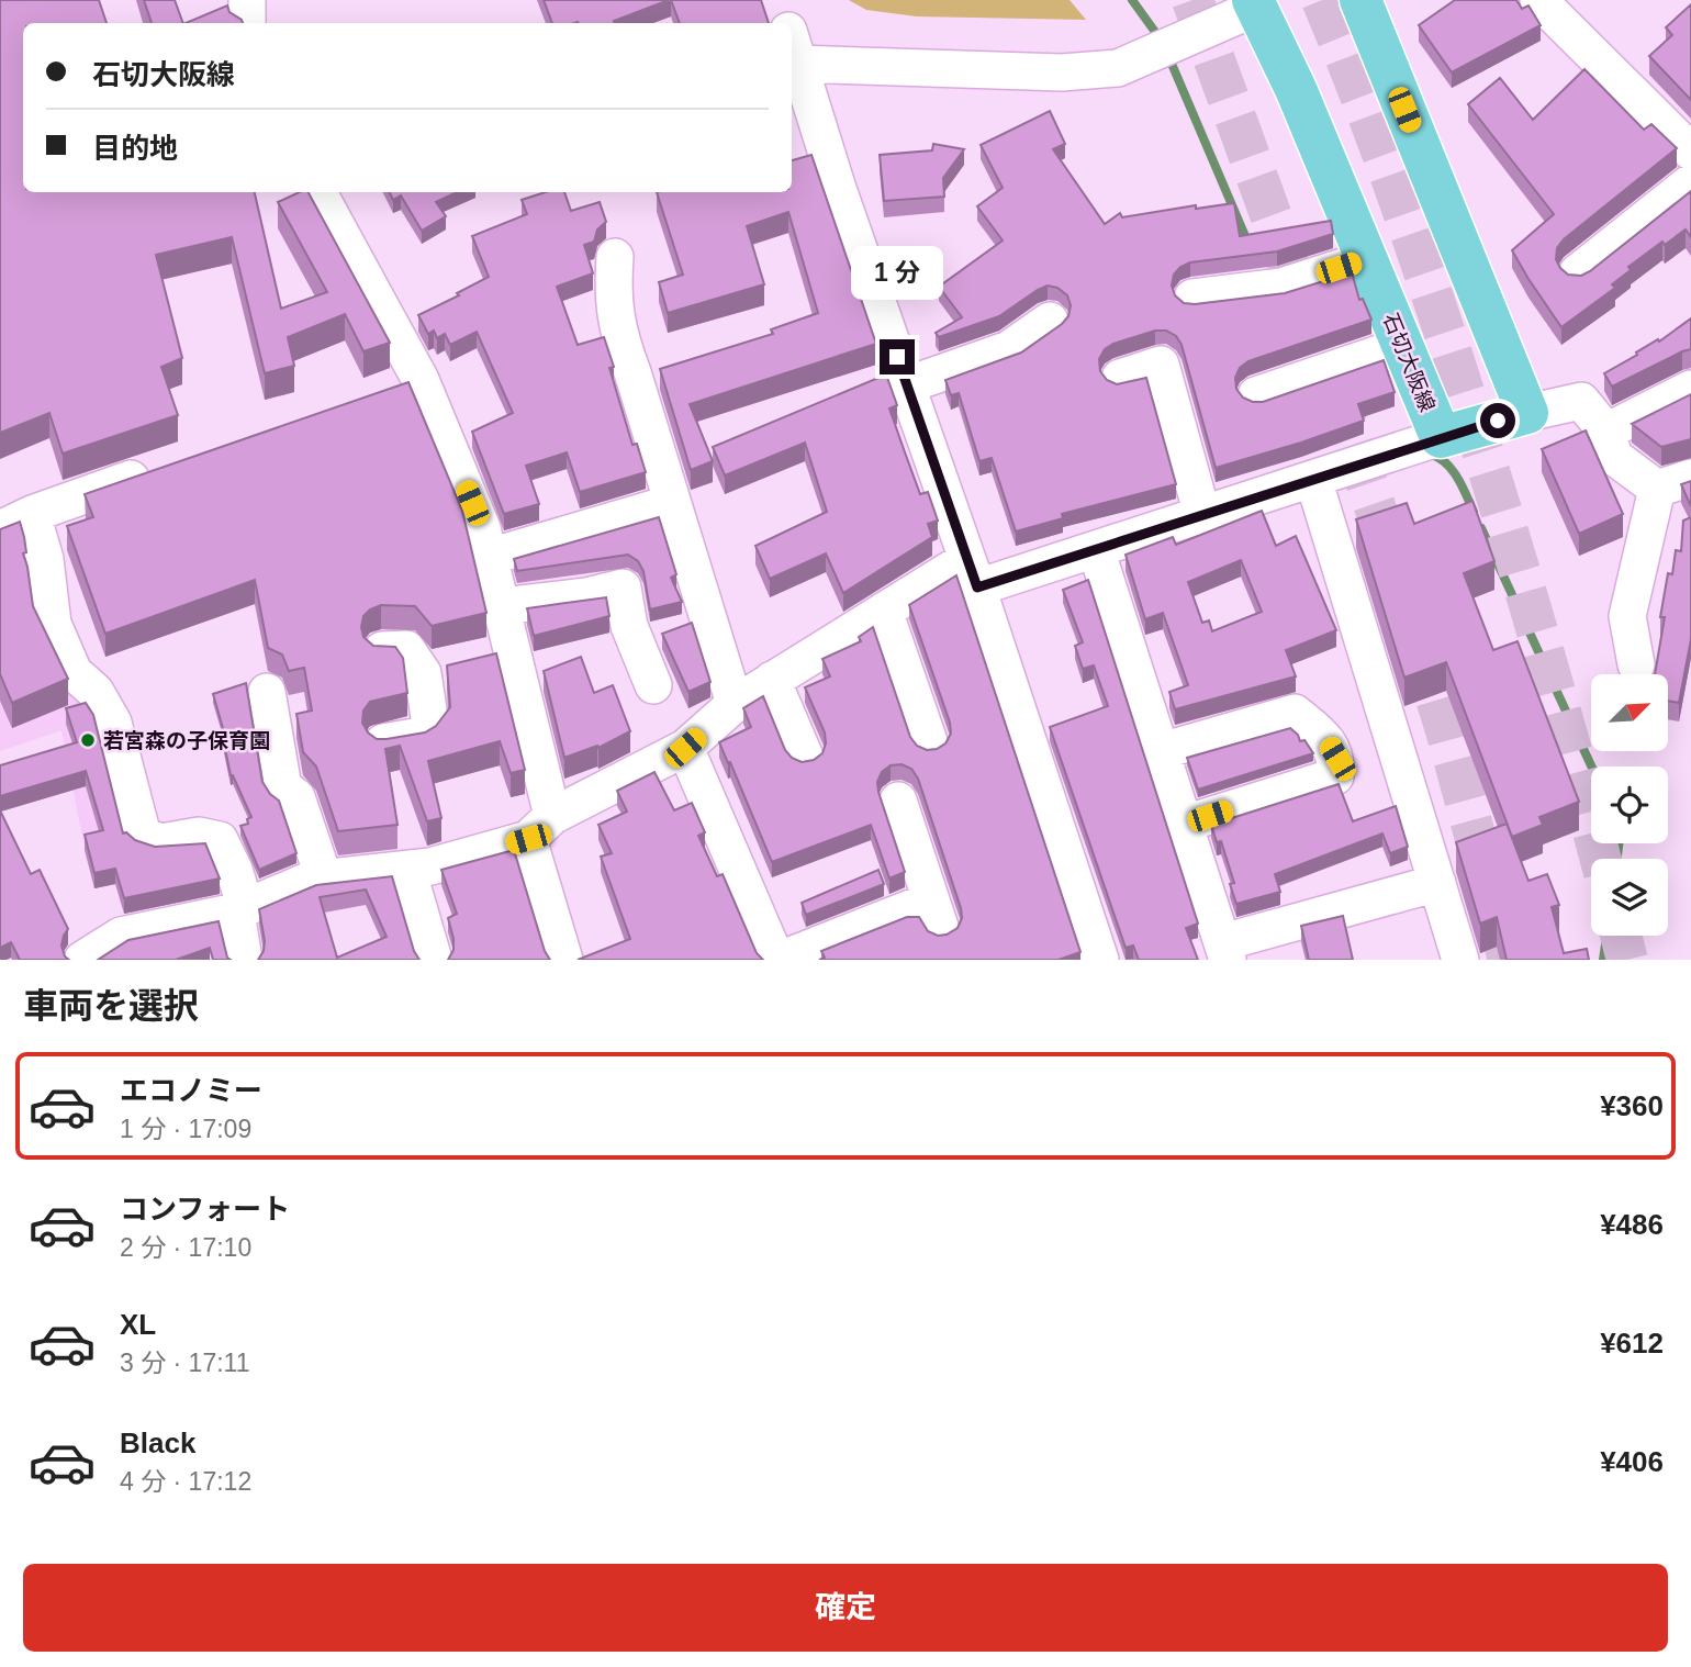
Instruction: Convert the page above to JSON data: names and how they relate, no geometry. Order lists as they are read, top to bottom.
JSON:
{
  "streets": {
    "main road": ["石切大阪線"]
  },
  "places": ["若宮森の子保育園"],
  "north": "top right",
  "page": {
    "banner": ["石切大阪線", "目的地"],
    "bubble": "1 分",
    "heading": "車両を選択",
    "list": [
      {
        "name": "エコノミー",
        "note": "1 分 · 17:09",
        "value": "¥360"
      },
      {
        "name": "コンフォート",
        "note": "2 分 · 17:10",
        "value": "¥486"
      },
      {
        "name": "XL",
        "note": "3 分 · 17:11",
        "value": "¥612"
      },
      {
        "name": "Black",
        "note": "4 分 · 17:12",
        "value": "¥406"
      }
    ],
    "buttons": "確定"
  }
}
